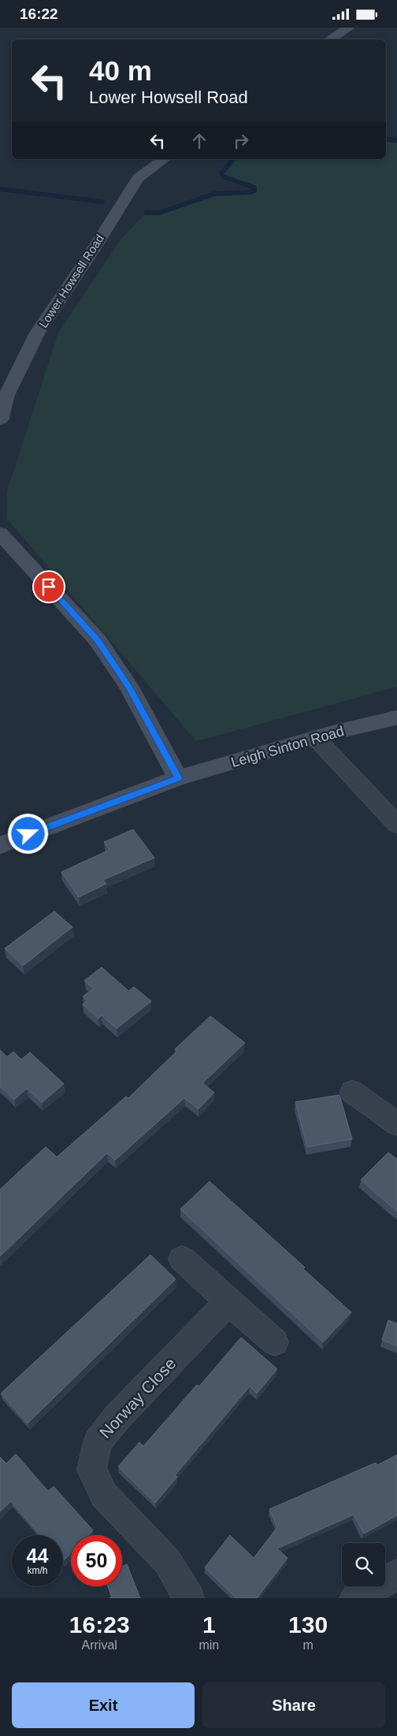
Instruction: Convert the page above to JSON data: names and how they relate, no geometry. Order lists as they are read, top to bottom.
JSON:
{
  "streets": {
    "street": ["Lower Howsell Road", "Leigh Sinton Road", "Norway Close"]
  },
  "page": {
    "status": "16:22",
    "turn": ["40 m", "Lower Howsell Road"],
    "speed": "44 km/h",
    "limit": "50",
    "eta": [
      "16:23",
      "Arrival",
      "1",
      "min",
      "130",
      "m"
    ],
    "buttons": ["Exit", "Share"]
  }
}
